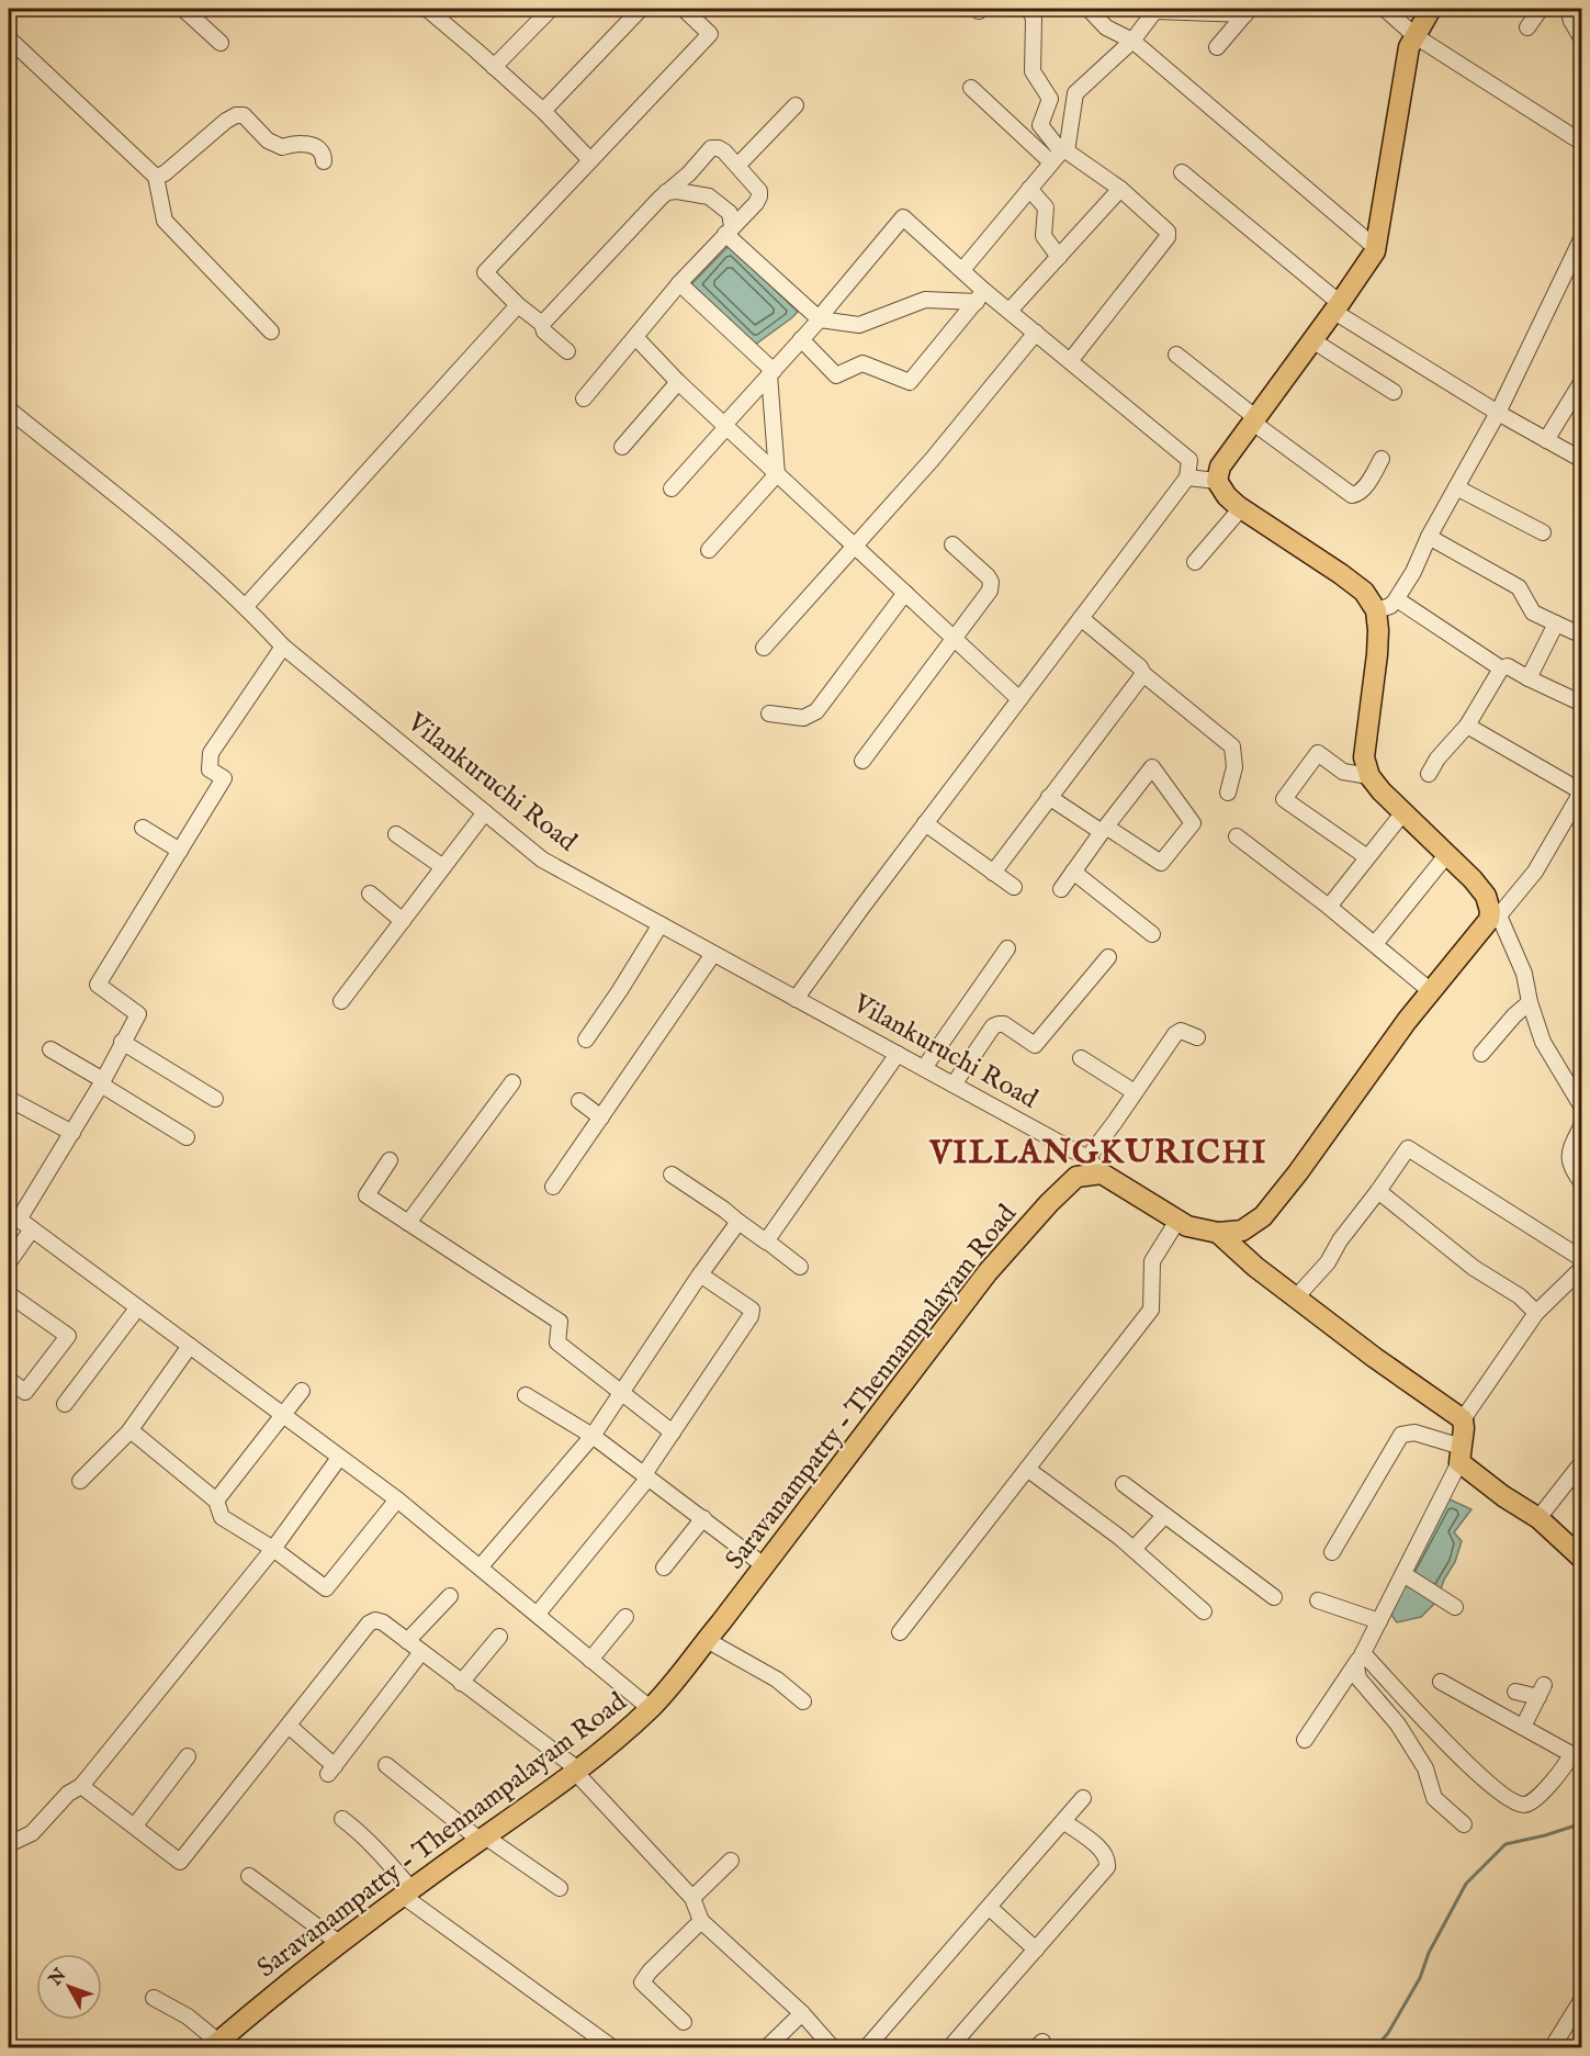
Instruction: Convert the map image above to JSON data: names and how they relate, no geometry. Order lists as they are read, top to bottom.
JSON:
{
  "streets": {
    "main road": ["Saravanampatty - Thennampalayam Road"],
    "street": ["Vilankuruchi Road"]
  },
  "crossings": [
    ["Vilankuruchi Road", "Saravanampatty - Thennampalayam Road"]
  ],
  "districts": ["VILLANGKURICHI"],
  "north": "top left"
}
